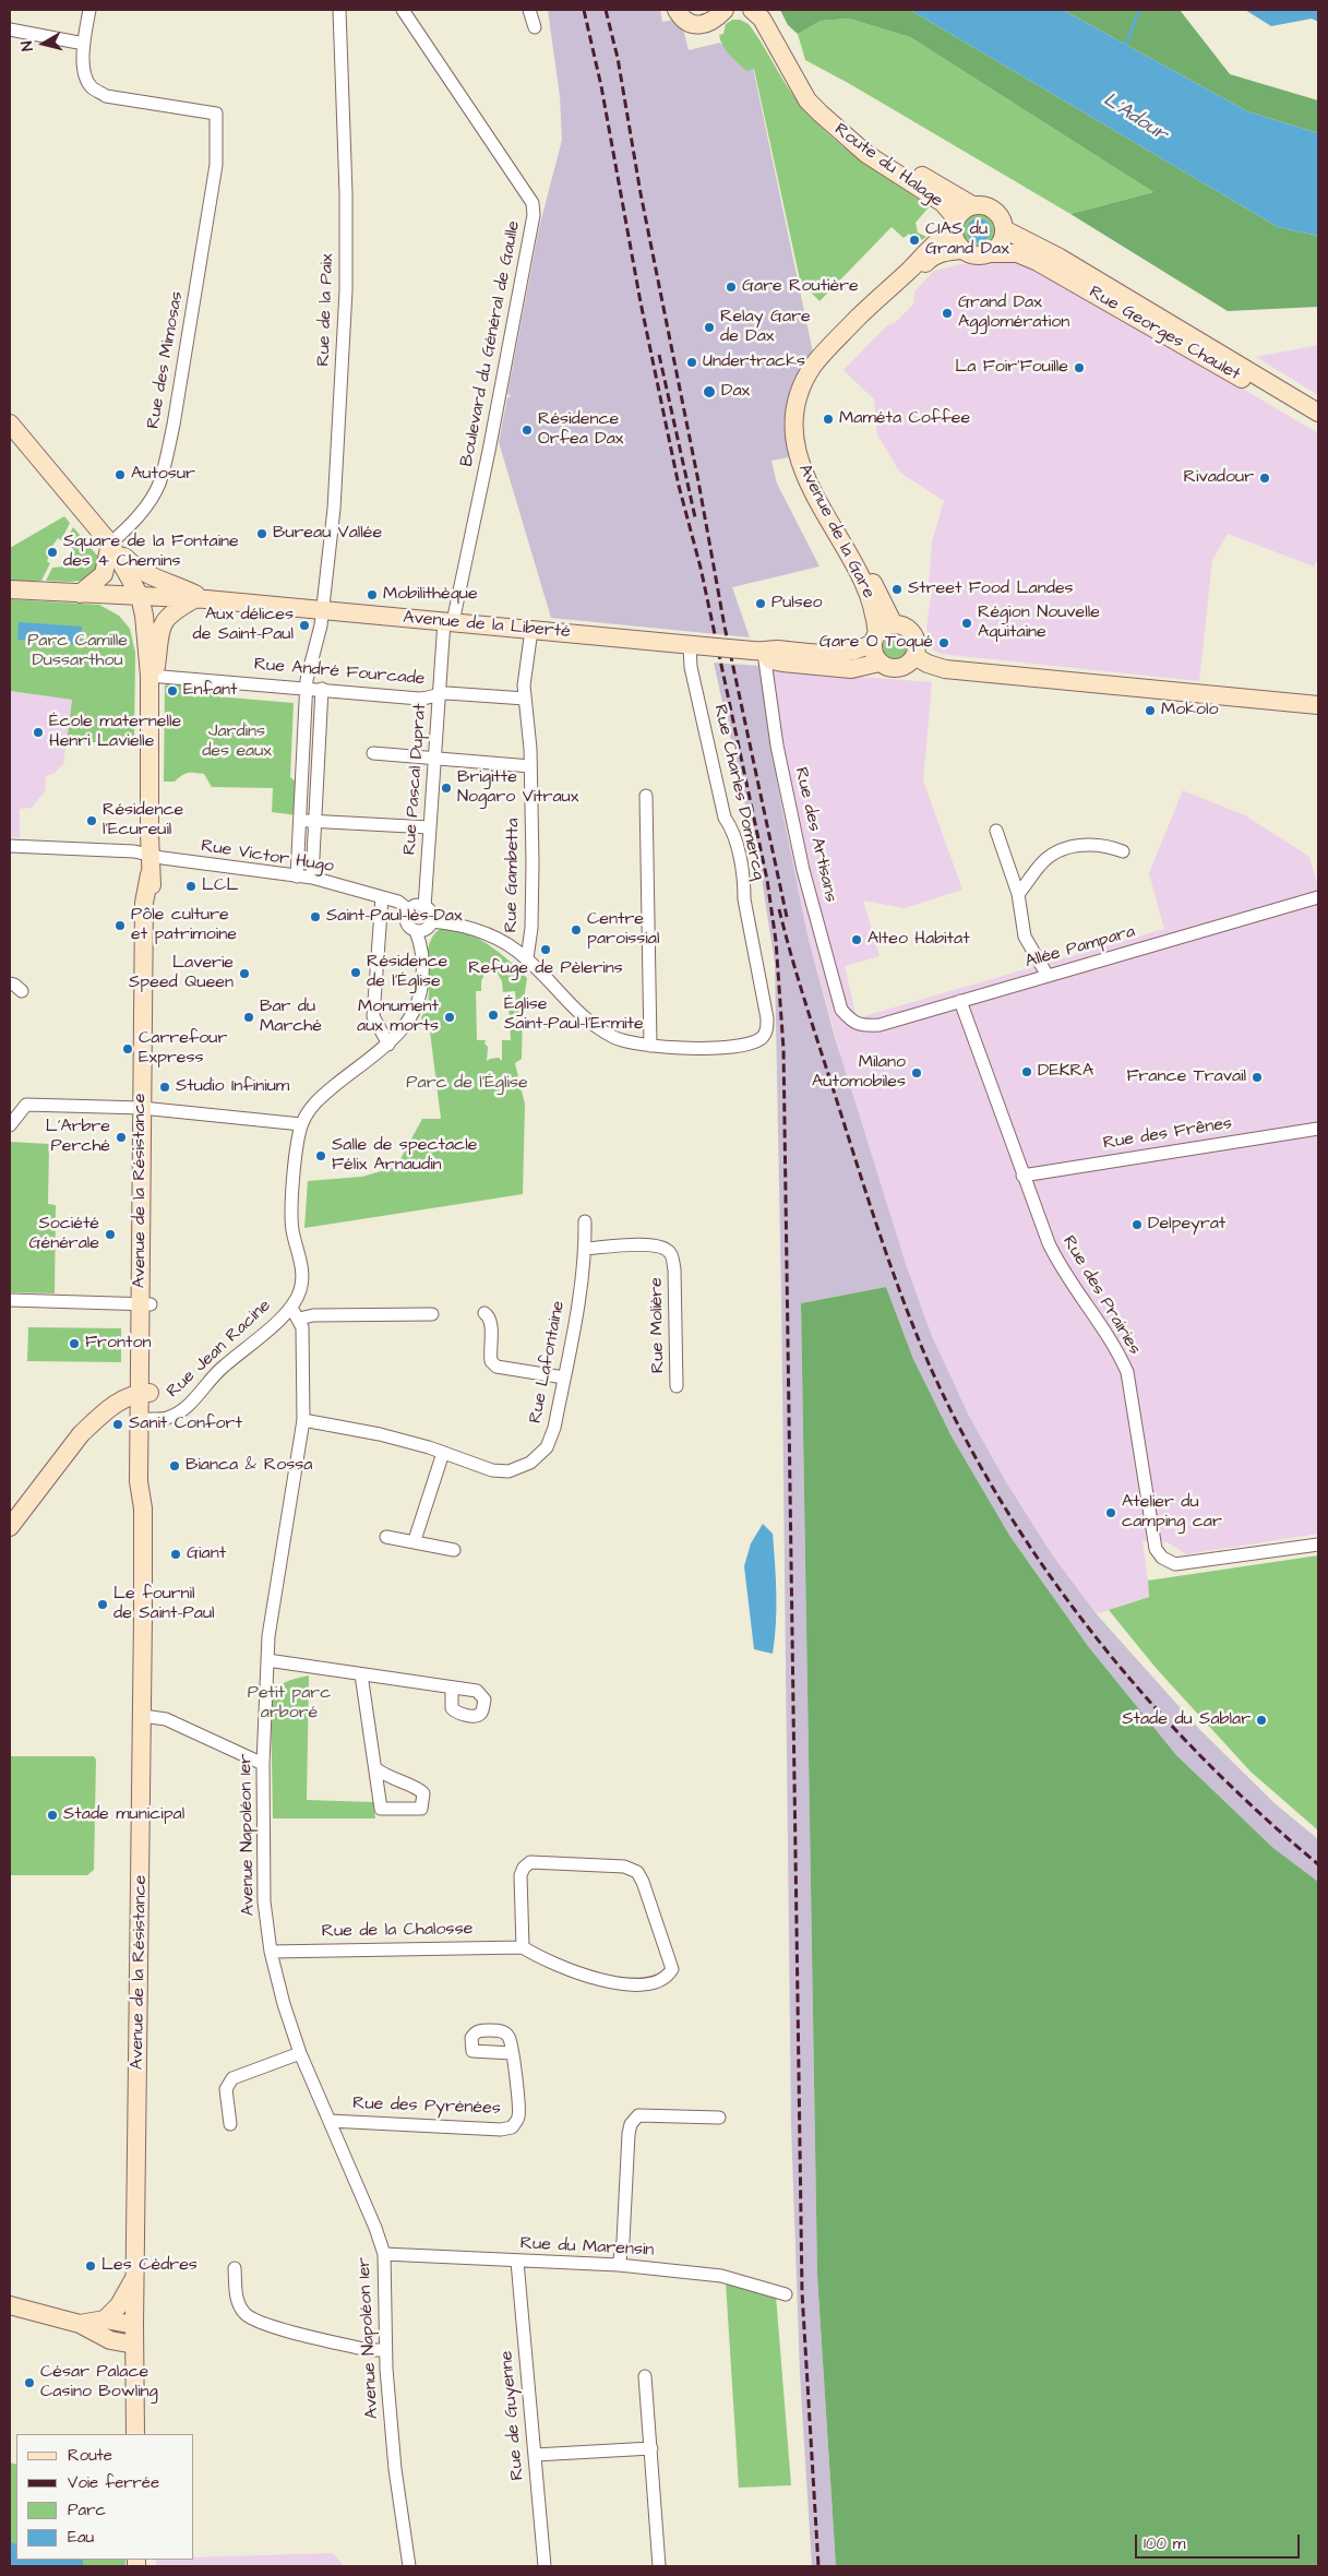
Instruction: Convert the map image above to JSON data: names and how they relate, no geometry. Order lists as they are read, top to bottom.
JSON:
{
  "streets": {
    "main road": [
      "Route du Halage",
      "Rue Georges Chaulet",
      "Avenue de la Gare",
      "Avenue de la Liberté",
      "Avenue de la Résistance"
    ],
    "street": [
      "Rue de la Paix",
      "Boulevard du Général de Gaulle",
      "Rue des Mimosas",
      "Rue André Fourcade",
      "Rue Pascal Duprat",
      "Rue Charles Domercq",
      "Rue des Artisans",
      "Rue Victor Hugo",
      "Rue Gambetta",
      "Allée Pampara",
      "Rue des Frênes",
      "Rue des Prairies",
      "Rue Molière",
      "Rue Jean Racine",
      "Rue Lafontaine",
      "Avenue Napoléon 1er",
      "Rue de la Chalosse",
      "Rue des Pyrénées",
      "Rue du Marensin",
      "Rue de Guyenne"
    ]
  },
  "crossings": [
    ["Route du Halage", "Rue Georges Chaulet"],
    ["Route du Halage", "Avenue de la Gare"],
    ["Rue de la Paix", "Avenue de la Liberté"],
    ["Rue de la Paix", "Rue André Fourcade"],
    ["Rue de la Paix", "Rue Victor Hugo"],
    ["Rue Georges Chaulet", "Avenue de la Gare"],
    ["Boulevard du Général de Gaulle", "Avenue de la Liberté"],
    ["Boulevard du Général de Gaulle", "Rue Pascal Duprat"],
    ["Rue des Mimosas", "Avenue de la Résistance"],
    ["Avenue de la Liberté", "Rue Pascal Duprat"],
    ["Avenue de la Liberté", "Rue Charles Domercq"],
    ["Avenue de la Liberté", "Rue des Artisans"],
    ["Avenue de la Liberté", "Rue Gambetta"],
    ["Avenue de la Liberté", "Avenue de la Résistance"],
    ["Rue André Fourcade", "Rue Pascal Duprat"],
    ["Rue André Fourcade", "Rue Gambetta"],
    ["Rue André Fourcade", "Avenue de la Résistance"],
    ["Rue Pascal Duprat", "Rue Victor Hugo"],
    ["Rue des Artisans", "Allée Pampara"],
    ["Rue Victor Hugo", "Avenue de la Résistance"],
    ["Allée Pampara", "Rue des Prairies"],
    ["Rue des Frênes", "Rue des Prairies"],
    ["Avenue de la Résistance", "Rue Jean Racine"],
    ["Rue Molière", "Rue Lafontaine"],
    ["Rue Jean Racine", "Avenue Napoléon 1er"],
    ["Rue Lafontaine", "Avenue Napoléon 1er"],
    ["Avenue Napoléon 1er", "Rue de la Chalosse"],
    ["Avenue Napoléon 1er", "Rue des Pyrénées"],
    ["Avenue Napoléon 1er", "Rue du Marensin"],
    ["Rue du Marensin", "Rue de Guyenne"]
  ],
  "water": ["L'Adour"],
  "parks": [
    "Parc Camille Dussarthou",
    "Jardins des eaux",
    "Parc de l'Église",
    "Petit parc arboré"
  ],
  "places": [
    "CIAS du Grand Dax",
    "Gare Routière",
    "Grand Dax Agglomération",
    "Relay Gare de Dax",
    "Undertracks",
    "La Foir'Fouille",
    "Dax",
    "Maméta Coffee",
    "Résidence Orfea Dax",
    "Autosur",
    "Rivadour",
    "Bureau Vallée",
    "Square de la Fontaine des 4 Chemins",
    "Street Food Landes",
    "Mobilithèque",
    "Pulseo",
    "Région Nouvelle Aquitaine",
    "Aux délices de Saint-Paul",
    "Gare O Toqué",
    "Enfant",
    "Mokolo",
    "École maternelle Henri Lavielle",
    "Brigitte Nogaro Vitraux",
    "Résidence l'Ecureuil",
    "LCL",
    "Saint-Paul-lès-Dax",
    "Pôle culture et patrimoine",
    "Centre paroissial",
    "Alteo Habitat",
    "Refuge de Pèlerins",
    "Résidence de l'Église",
    "Laverie Speed Queen",
    "Église Saint-Paul-l'Ermite",
    "Bar du Marché",
    "Monument aux morts",
    "Carrefour Express",
    "DEKRA",
    "Milano Automobiles",
    "France Travail",
    "Studio Infinium",
    "L'Arbre Perché",
    "Salle de spectacle Félix Arnaudin",
    "Delpeyrat",
    "Société Générale",
    "Fronton",
    "Sanit Confort",
    "Bianca & Rossa",
    "Atelier du camping car",
    "Giant",
    "Le fournil de Saint-Paul",
    "Stade du Sablar",
    "Stade municipal",
    "Les Cèdres",
    "César Palace Casino Bowling"
  ],
  "legend": [
    "Route",
    "Voie ferrée",
    "Parc",
    "Eau"
  ],
  "scale_bar": "100 m",
  "north": "left"
}
